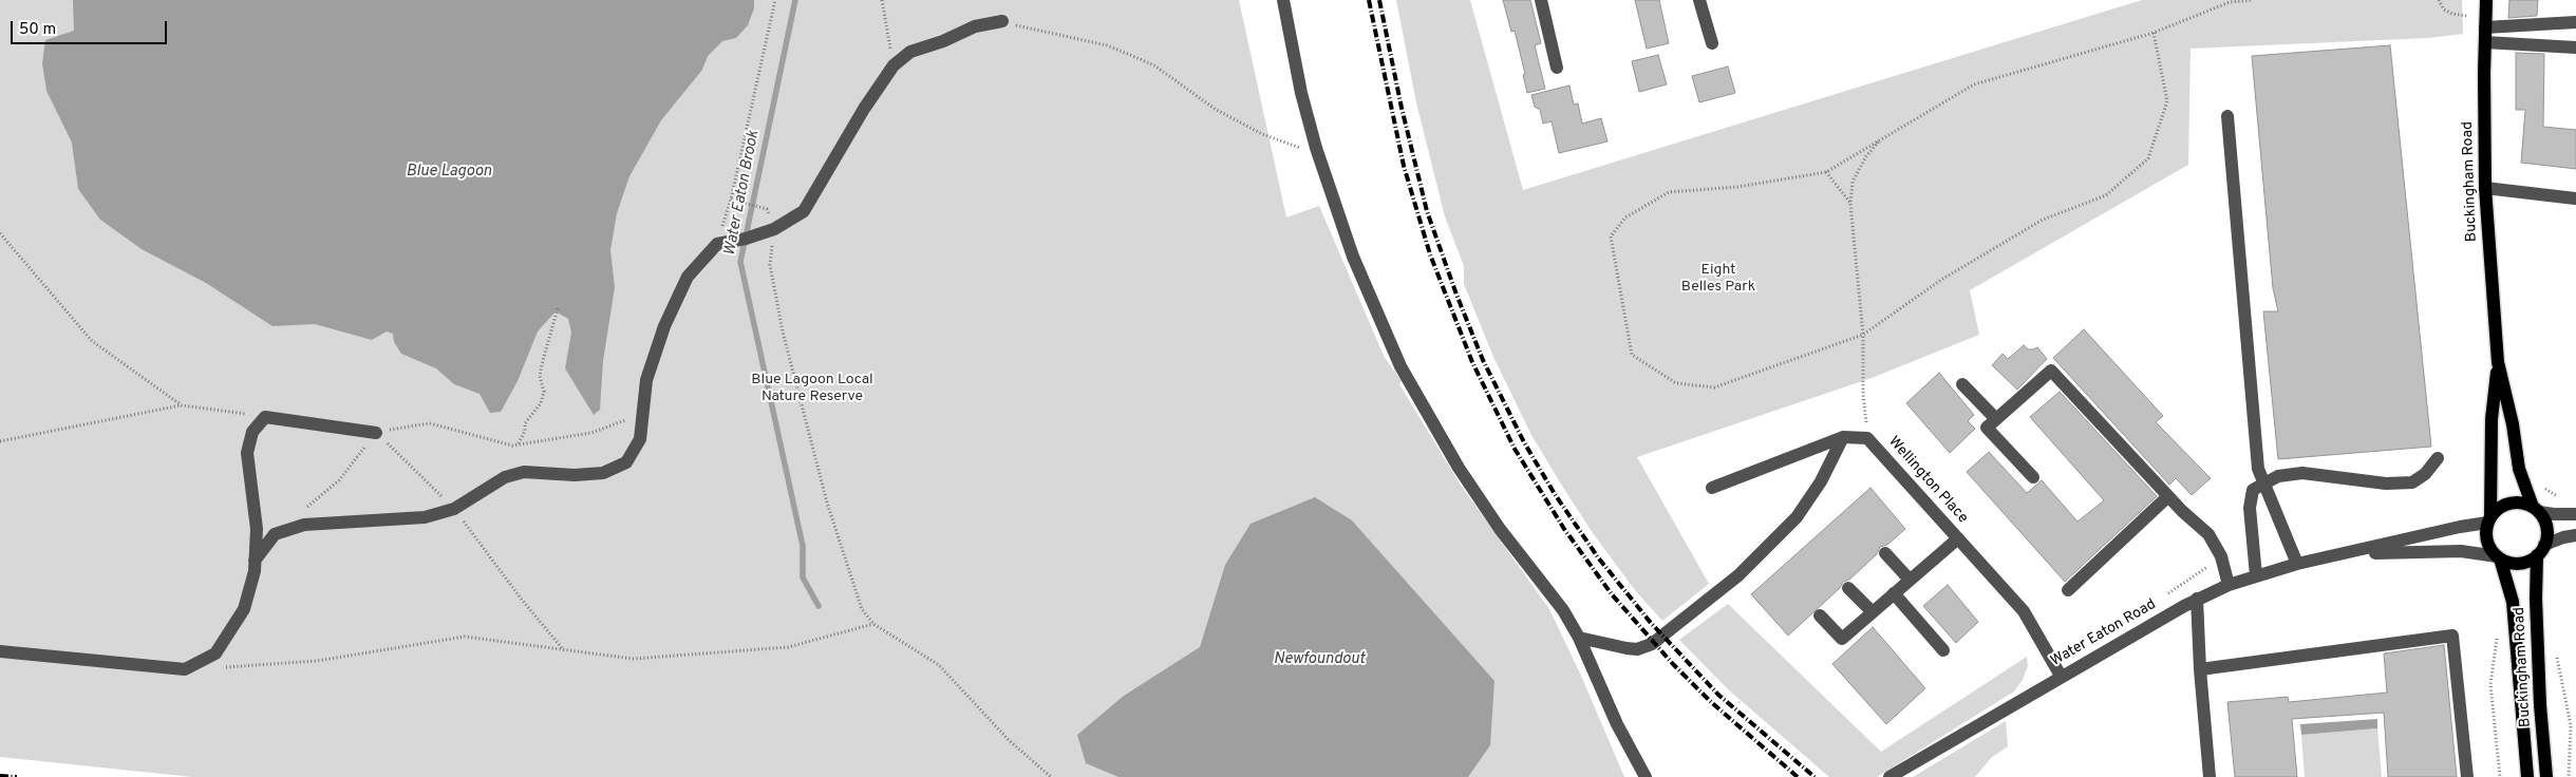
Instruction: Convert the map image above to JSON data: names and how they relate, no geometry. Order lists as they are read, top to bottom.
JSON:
{
  "streets": {
    "main road": ["Buckingham Road"],
    "street": ["Wellington Place", "Water Eaton Road"]
  },
  "crossings": [
    ["Buckingham Road", "Water Eaton Road"],
    ["Wellington Place", "Water Eaton Road"]
  ],
  "water": ["Blue Lagoon", "Water Eaton Brook", "Newfoundout"],
  "parks": ["Eight Belles Park", "Blue Lagoon Local Nature Reserve"],
  "scale_bar": "50 m"
}
